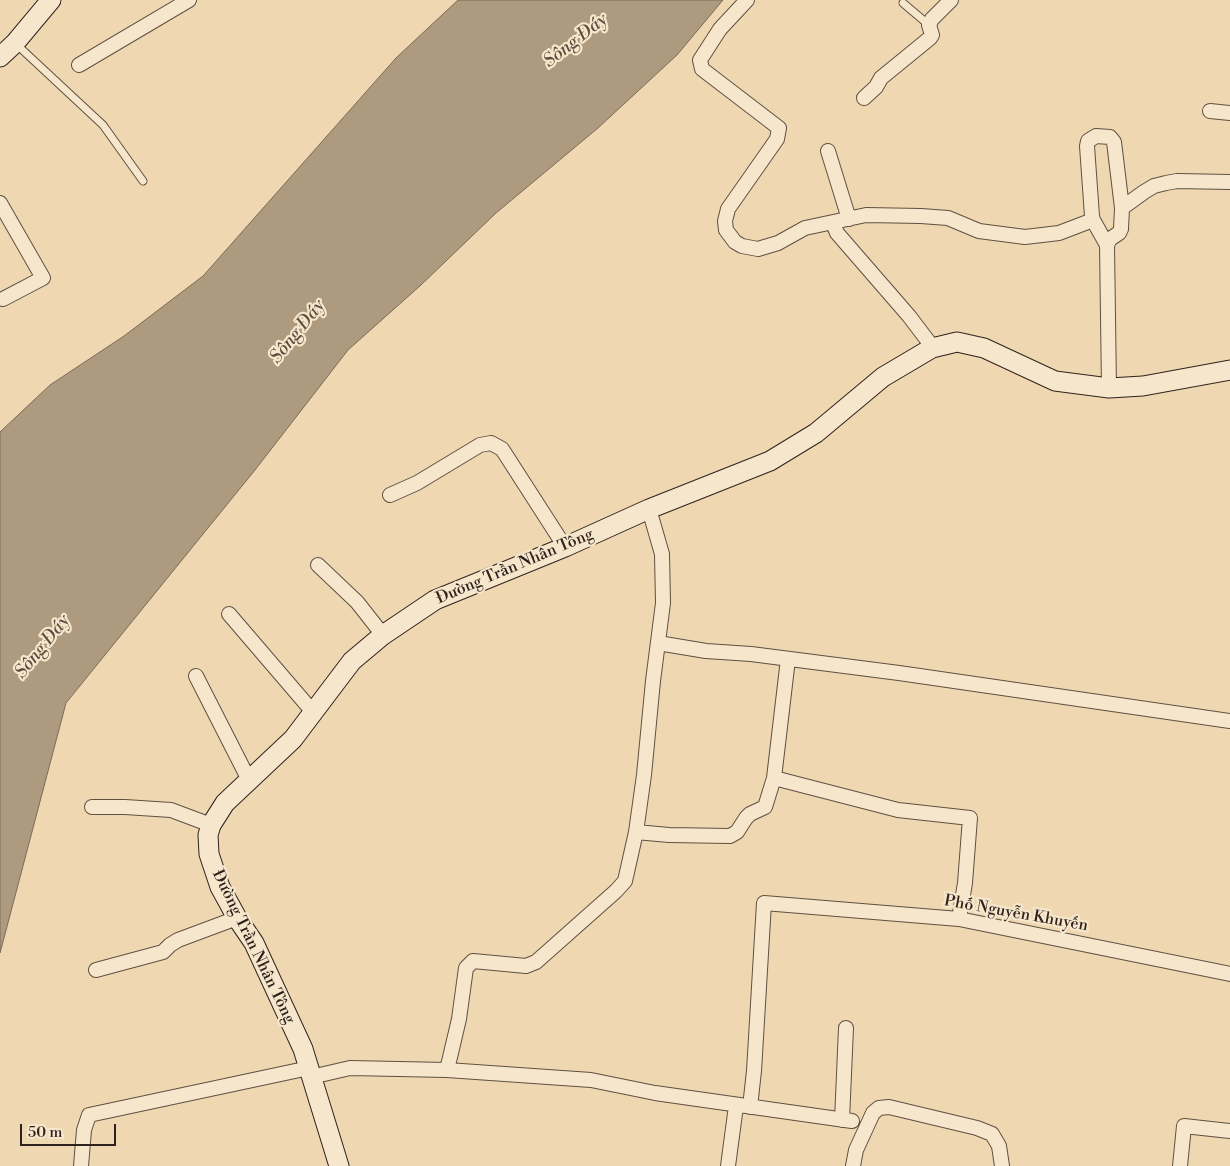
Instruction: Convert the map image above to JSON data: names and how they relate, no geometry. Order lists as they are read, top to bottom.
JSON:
{
  "streets": {
    "street": ["Đường Trần Nhân Tông", "Phố Nguyễn Khuyến"]
  },
  "water": ["Sông Đáy"],
  "scale_bar": "50 m"
}
